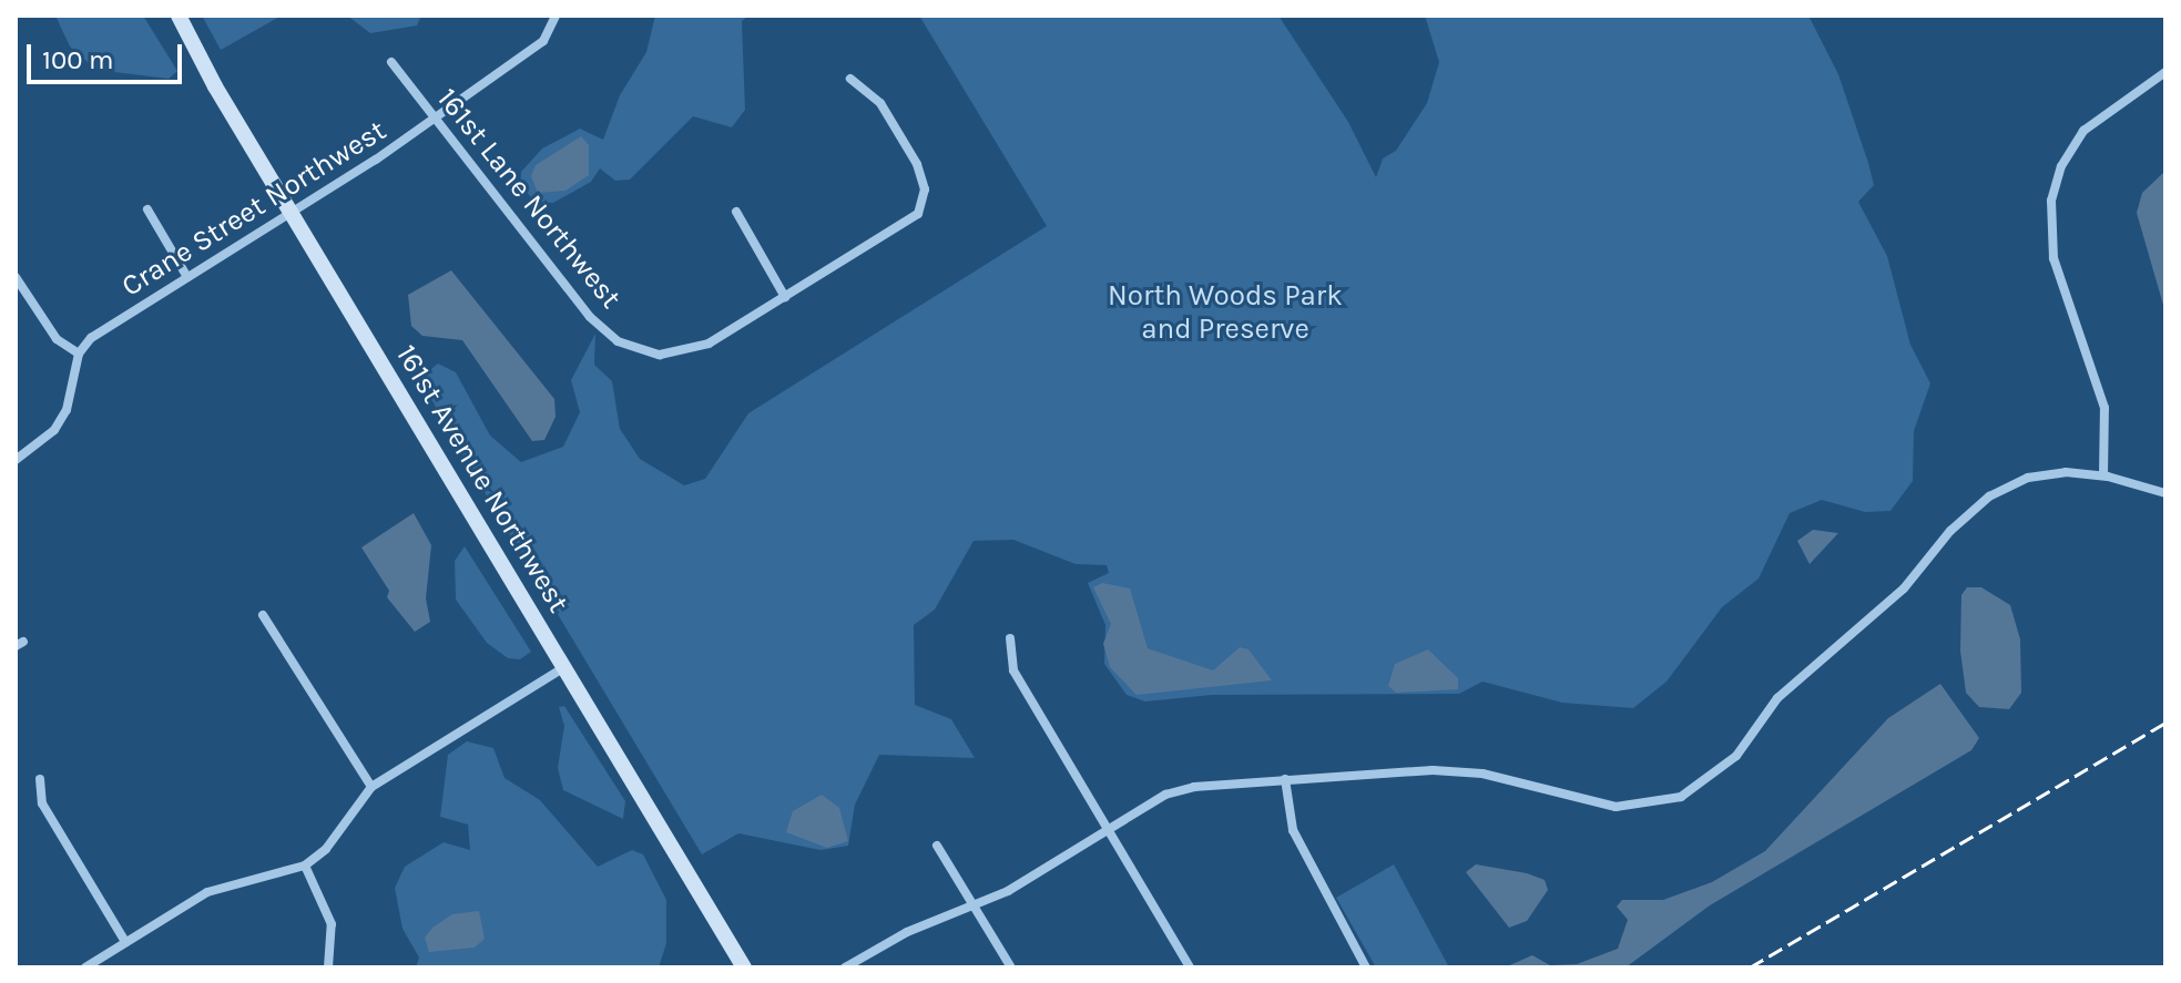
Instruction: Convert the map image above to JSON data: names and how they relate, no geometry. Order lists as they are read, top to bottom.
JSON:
{
  "streets": {
    "main road": ["161st Avenue Northwest"],
    "street": ["161st Lane Northwest", "Crane Street Northwest"]
  },
  "crossings": [
    ["161st Lane Northwest", "Crane Street Northwest"],
    ["Crane Street Northwest", "161st Avenue Northwest"]
  ],
  "parks": ["North Woods Park and Preserve"],
  "scale_bar": "100 m"
}
